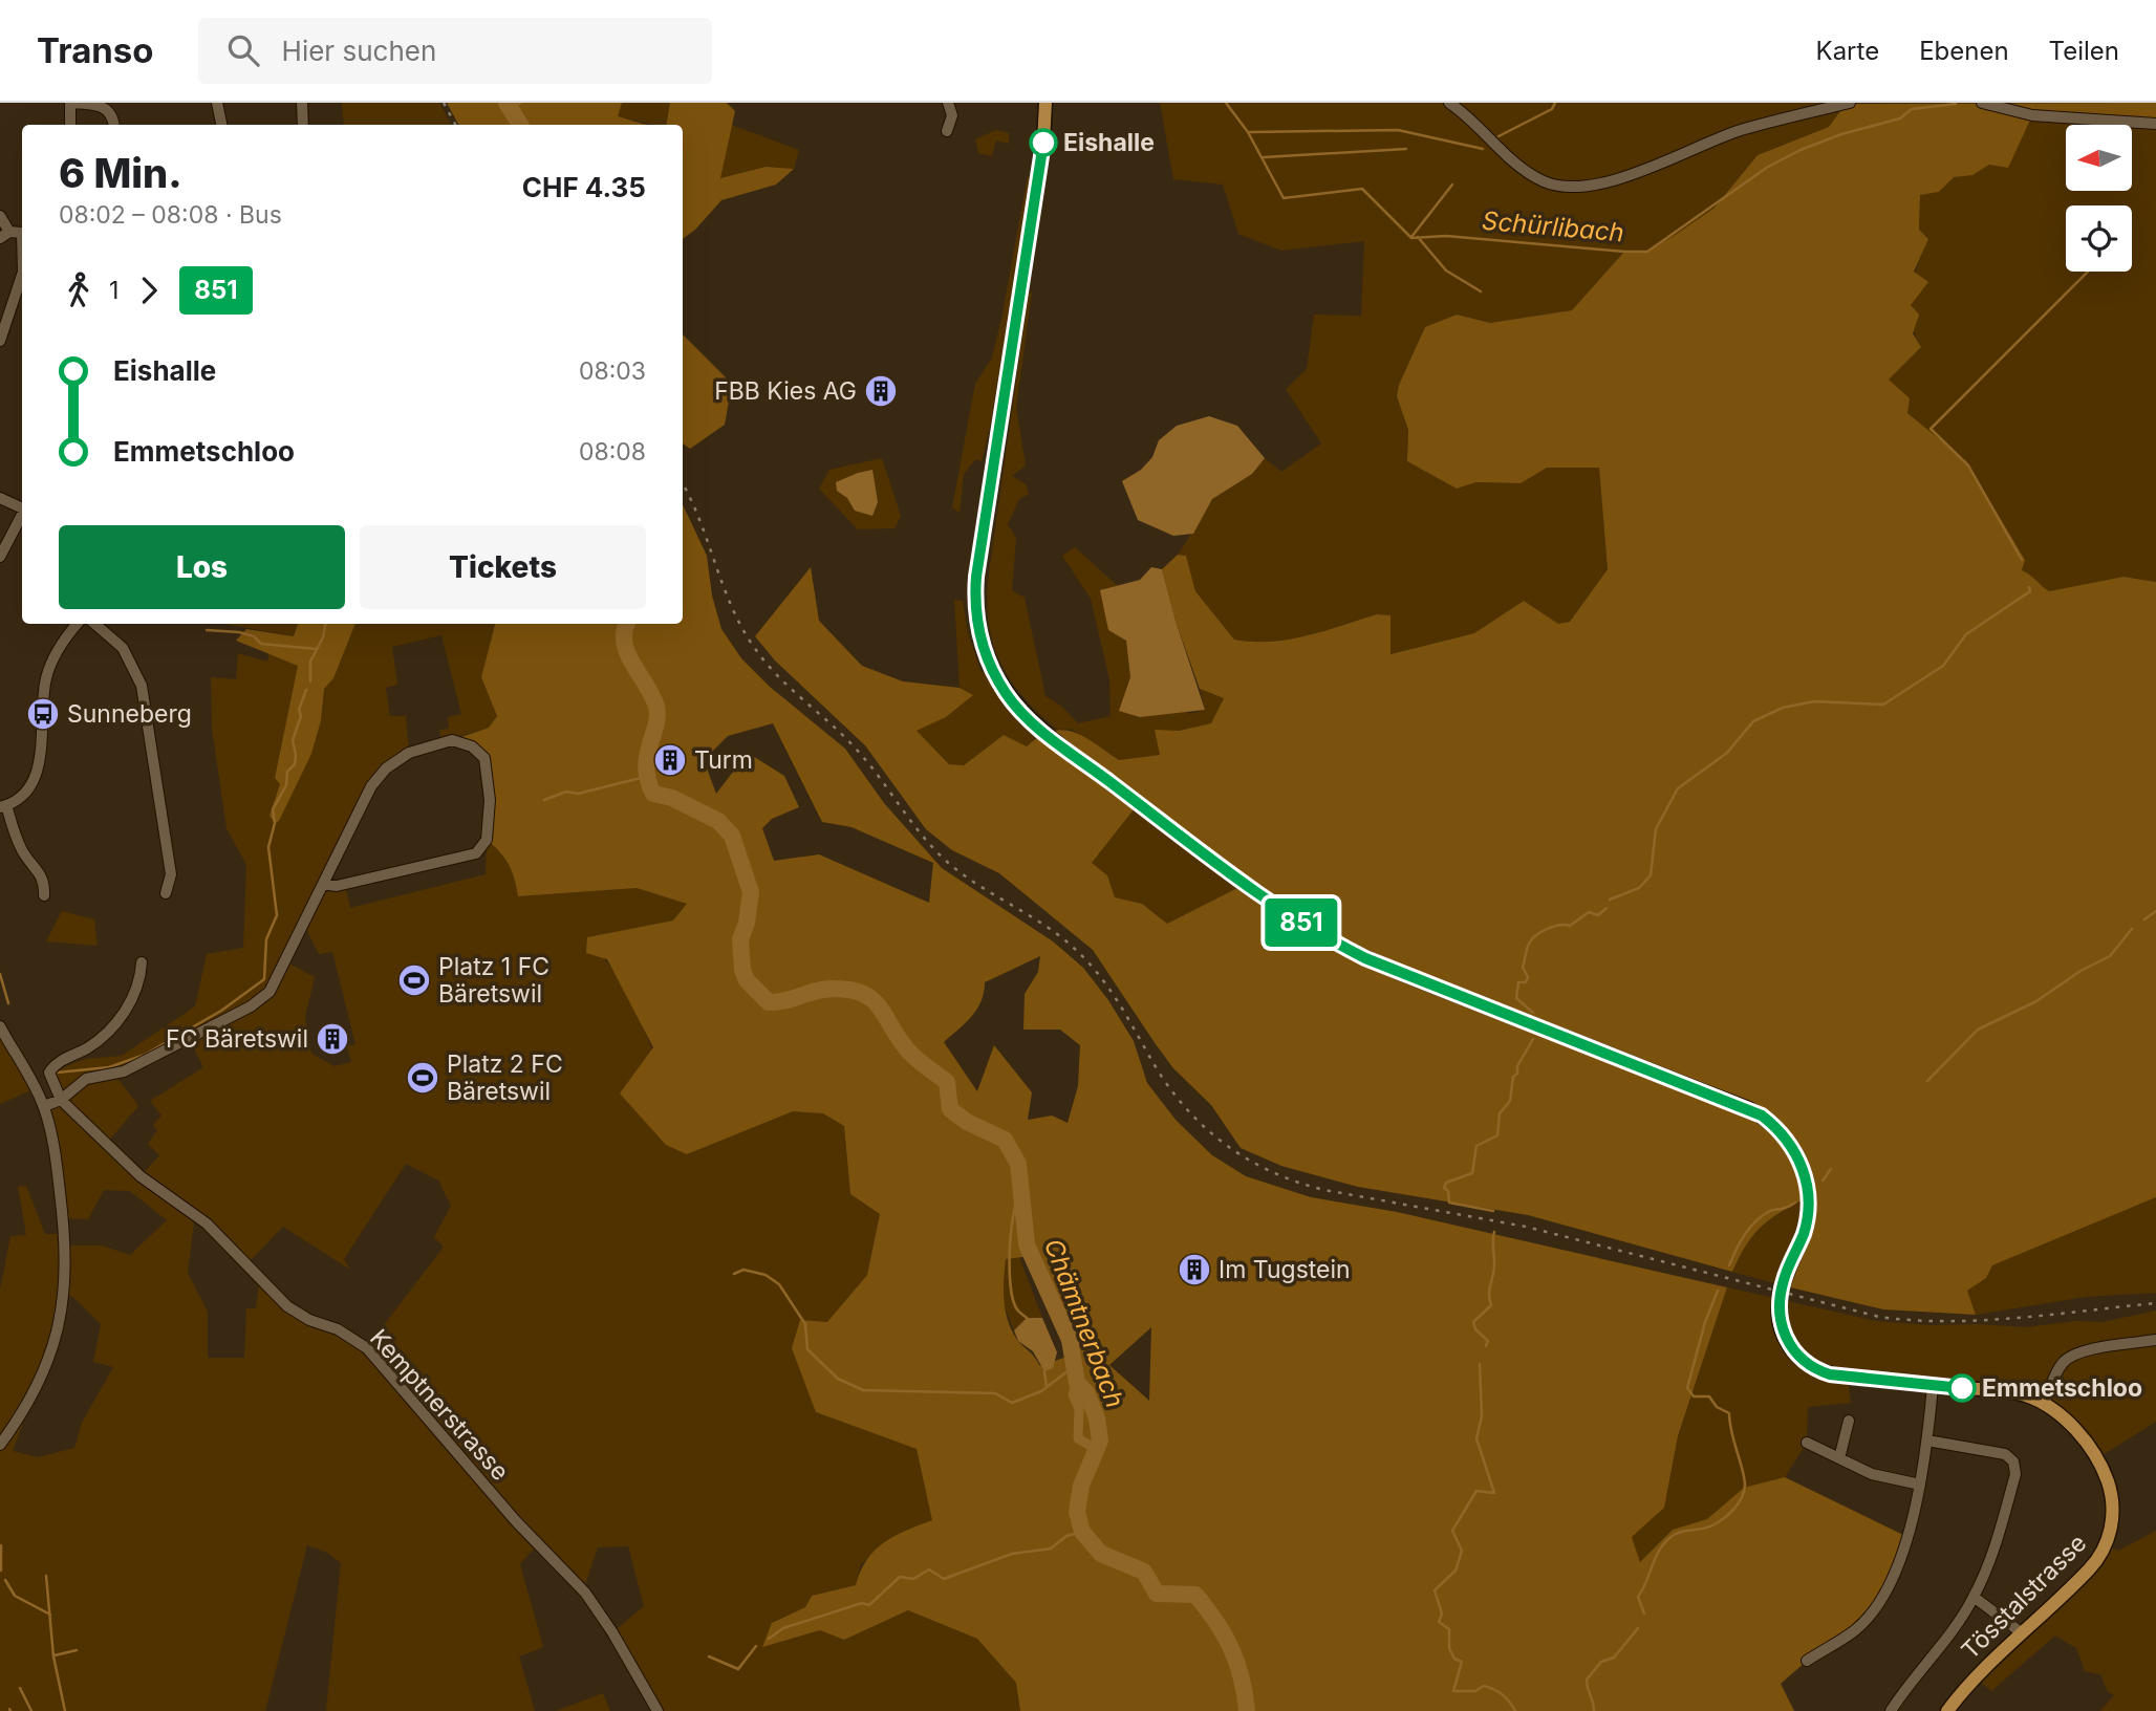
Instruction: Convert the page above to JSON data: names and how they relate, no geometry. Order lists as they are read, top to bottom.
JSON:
{
  "streets": {
    "main road": ["Tösstalstrasse"],
    "street": ["Kemptnerstrasse"]
  },
  "water": ["Schürlibach", "Chämtnerbach"],
  "places": {
    "other": ["Eishalle", "Emmetschloo"],
    "building": [
      "FBB Kies AG",
      "Turm",
      "FC Bäretswil",
      "Im Tugstein"
    ],
    "bus stop": ["Sunneberg"],
    "sports": ["Platz 1 FC Bäretswil", "Platz 2 FC Bäretswil"]
  },
  "lines": ["bus line 851"],
  "north": "left",
  "page": {
    "header": "Transo",
    "search": "Hier suchen",
    "nav": ["Karte", "Ebenen", "Teilen"],
    "on_map": "851",
    "heading": ["6 Min.", "08:02 – 08:08 · Bus", "CHF 4.35"],
    "legs": ["1", "851"],
    "list": [
      {
        "name": "Eishalle",
        "value": "08:03"
      },
      {
        "name": "Emmetschloo",
        "value": "08:08"
      }
    ],
    "buttons": ["Los", "Tickets"]
  }
}
